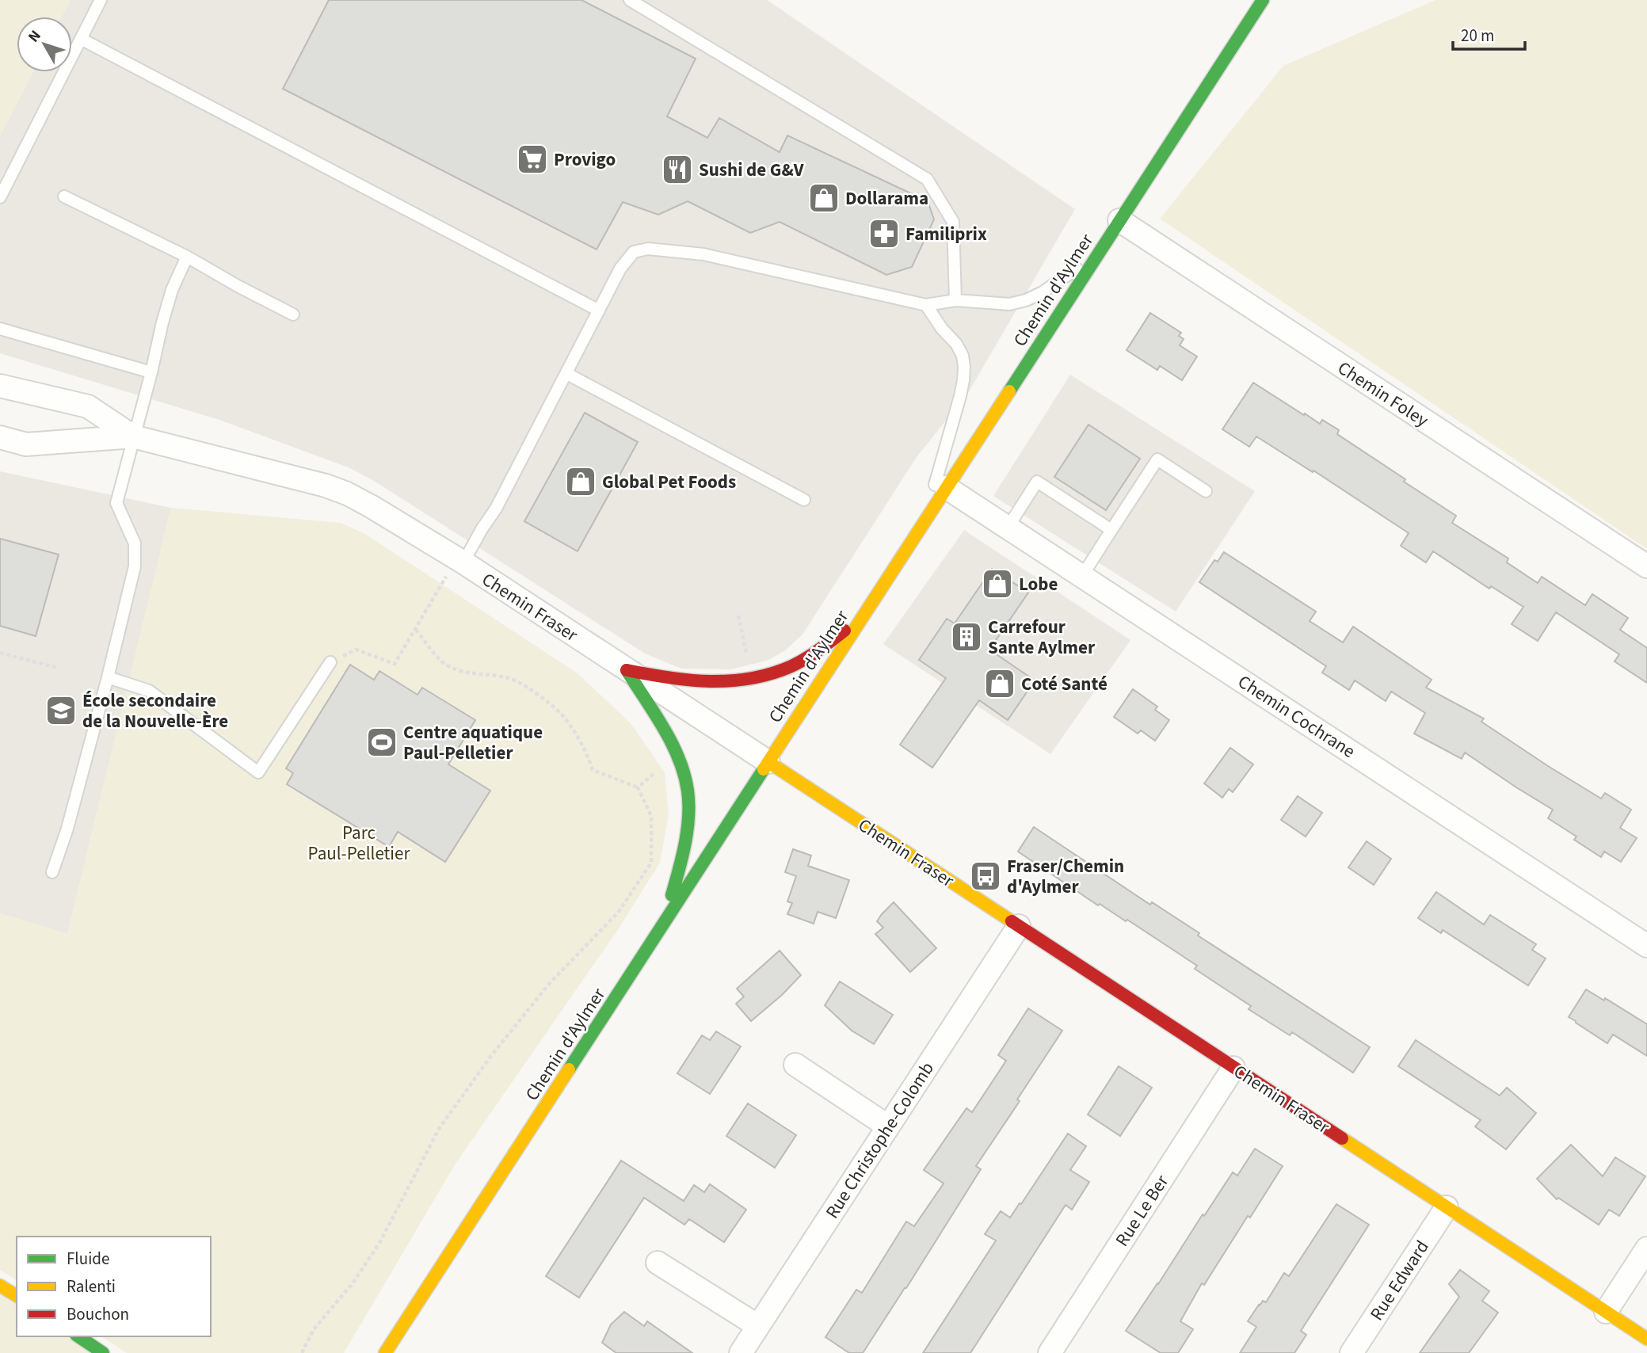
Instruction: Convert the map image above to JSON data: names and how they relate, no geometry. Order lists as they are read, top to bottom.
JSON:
{
  "streets": {
    "main road": ["Chemin d'Aylmer", "Chemin Fraser"],
    "street": [
      "Chemin Foley",
      "Chemin Cochrane",
      "Rue Christophe-Colomb",
      "Rue Le Ber",
      "Rue Edward"
    ]
  },
  "crossings": [
    ["Chemin d'Aylmer", "Chemin Foley"],
    ["Chemin d'Aylmer", "Chemin Fraser"],
    ["Chemin d'Aylmer", "Chemin Cochrane"],
    ["Chemin Fraser", "Rue Christophe-Colomb"],
    ["Chemin Fraser", "Rue Le Ber"],
    ["Chemin Fraser", "Rue Edward"]
  ],
  "parks": ["Parc Paul-Pelletier"],
  "places": {
    "supermarket": ["Provigo"],
    "restaurant": ["Sushi de G&V"],
    "shop": [
      "Dollarama",
      "Global Pet Foods",
      "Lobe",
      "Coté Santé"
    ],
    "pharmacy": ["Familiprix"],
    "building": ["Carrefour Sante Aylmer"],
    "school or university": ["École secondaire de la Nouvelle-Ère"],
    "sports": ["Centre aquatique Paul-Pelletier"],
    "bus stop": ["Fraser/Chemin d'Aylmer"]
  },
  "legend": ["Fluide", "Ralenti", "Bouchon"],
  "scale_bar": "20 m",
  "north": "top left"
}
